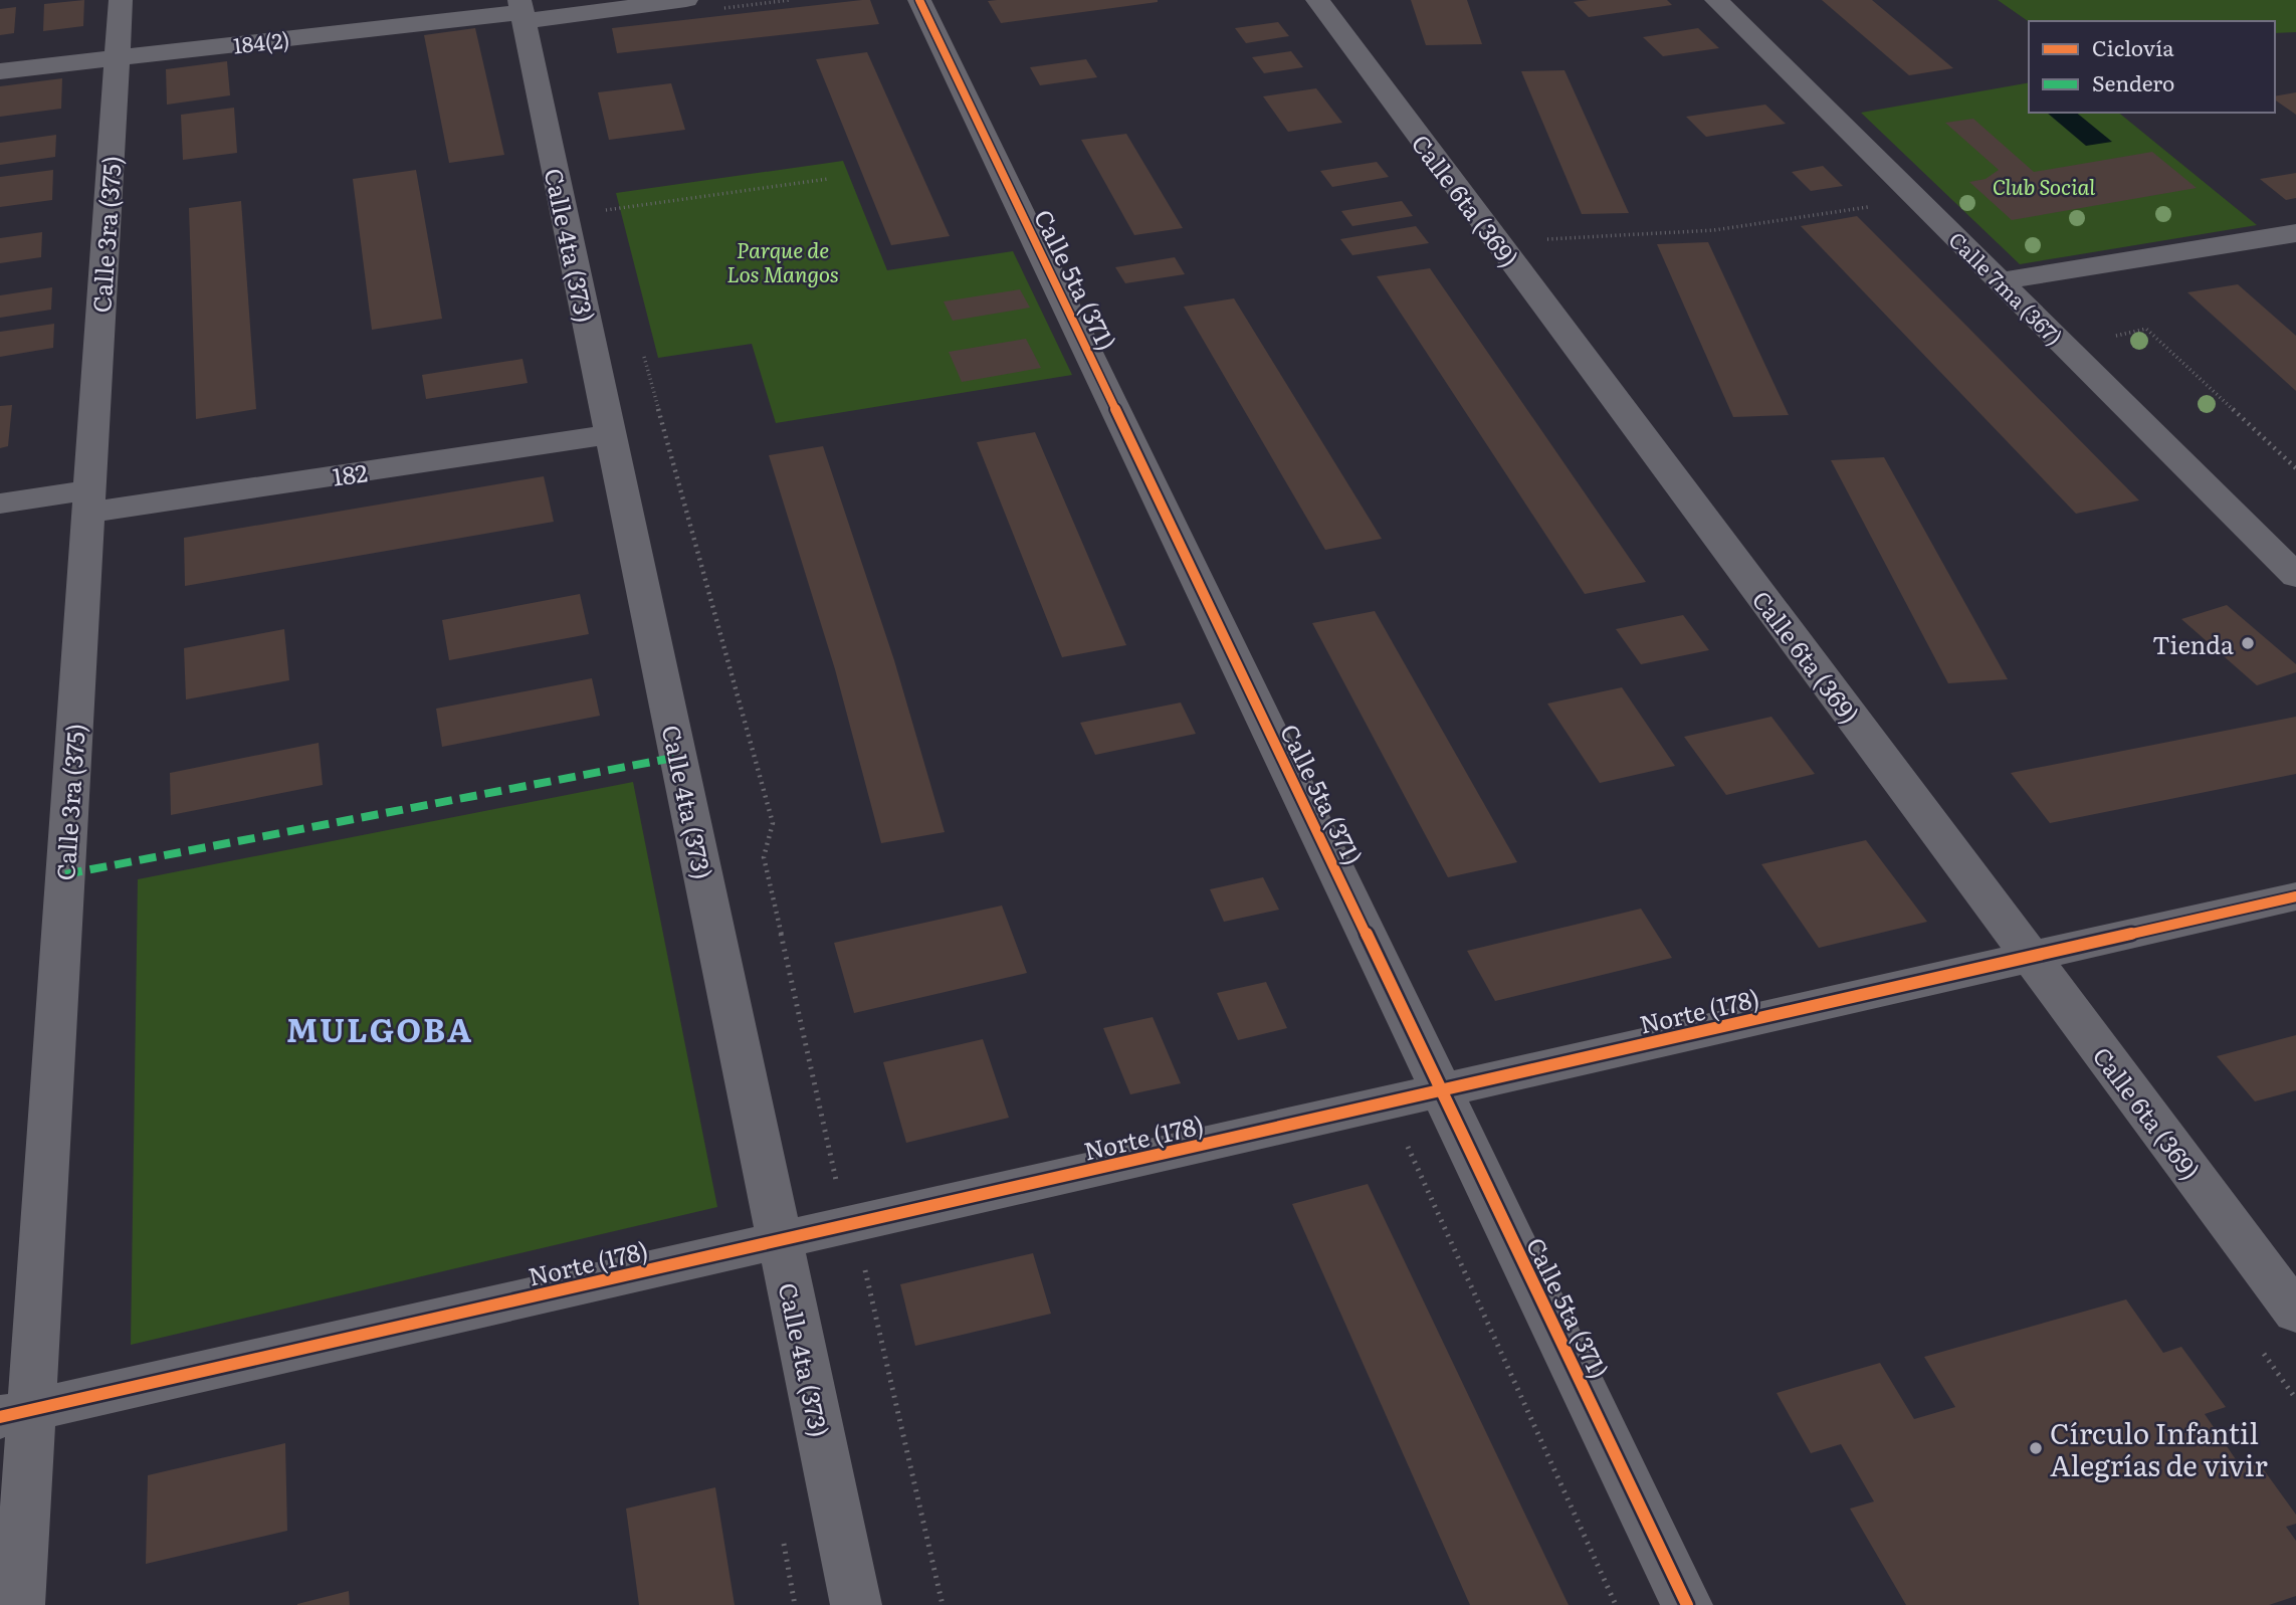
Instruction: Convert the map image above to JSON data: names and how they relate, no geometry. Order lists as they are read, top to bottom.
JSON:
{
  "streets": {
    "street": [
      "184(2)",
      "Calle 6ta (369)",
      "Calle 3ra (375)",
      "Calle 4ta (373)",
      "Calle 5ta (371)",
      "Calle 7ma (367)",
      "182",
      "Norte (178)"
    ]
  },
  "crossings": [
    ["184(2)", "Calle 3ra (375)"],
    ["184(2)", "Calle 4ta (373)"],
    ["Calle 6ta (369)", "Norte (178)"],
    ["Calle 3ra (375)", "182"],
    ["Calle 3ra (375)", "Norte (178)"],
    ["Calle 4ta (373)", "182"],
    ["Calle 4ta (373)", "Norte (178)"],
    ["Calle 5ta (371)", "Norte (178)"]
  ],
  "districts": ["MULGOBA"],
  "parks": ["Club Social", "Parque de Los Mangos"],
  "places": ["Tienda", "Círculo Infantil Alegrías de vivir"],
  "legend": ["Ciclovía", "Sendero"]
}
